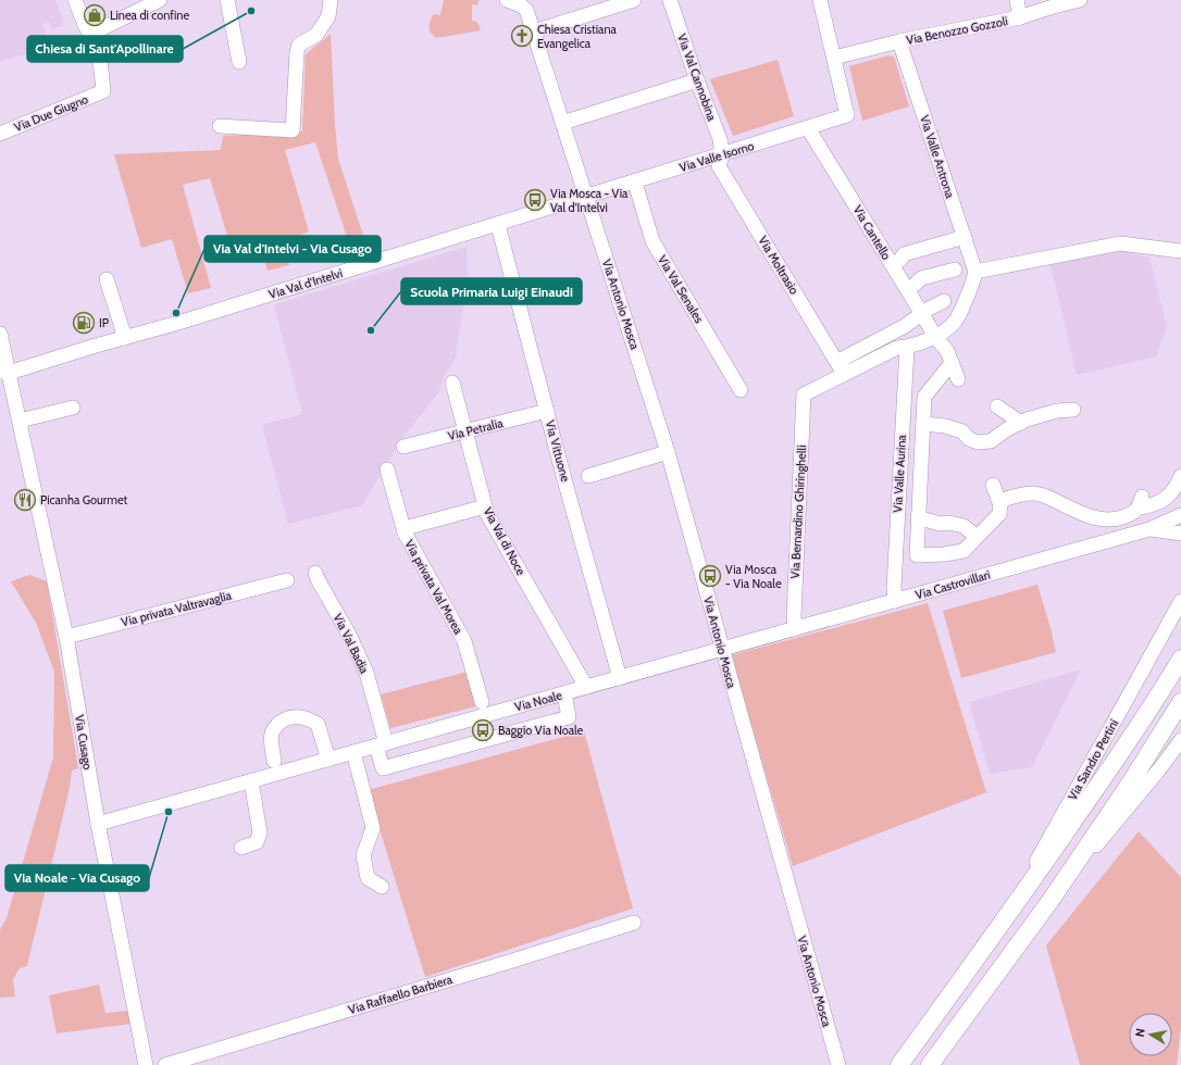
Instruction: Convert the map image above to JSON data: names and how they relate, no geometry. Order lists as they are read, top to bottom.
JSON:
{
  "streets": {
    "main road": ["Via Sandro Pertini"],
    "street": [
      "Via Benozzo Gozzoli",
      "Via Val Cannobina",
      "Via Due Giugno",
      "Via Valle Isorno",
      "Via Valle Antrona",
      "Via Cantello",
      "Via Moltrasio",
      "Via Val d'Intelvi",
      "Via Val Senales",
      "Via Antonio Mosca",
      "Via Petralia",
      "Via Vittuone",
      "Via Valle Aurina",
      "Via Bernardino Ghiringhelli",
      "Via Val di Noce",
      "Via Castrovillari",
      "Via privata Val Morea",
      "Via privata Valtravaglia",
      "Via Val Badia",
      "Via Noale",
      "Via Cusago",
      "Via Raffaello Barbiera"
    ]
  },
  "crossings": [
    ["Via Benozzo Gozzoli", "Via Valle Isorno"],
    ["Via Benozzo Gozzoli", "Via Valle Antrona"],
    ["Via Val Cannobina", "Via Valle Isorno"],
    ["Via Val Cannobina", "Via Moltrasio"],
    ["Via Valle Isorno", "Via Cantello"],
    ["Via Valle Isorno", "Via Moltrasio"],
    ["Via Valle Isorno", "Via Val d'Intelvi"],
    ["Via Valle Isorno", "Via Val Senales"],
    ["Via Valle Isorno", "Via Antonio Mosca"],
    ["Via Moltrasio", "Via Bernardino Ghiringhelli"],
    ["Via Val d'Intelvi", "Via Antonio Mosca"],
    ["Via Val d'Intelvi", "Via Vittuone"],
    ["Via Val d'Intelvi", "Via Cusago"],
    ["Via Antonio Mosca", "Via Vittuone"],
    ["Via Antonio Mosca", "Via Castrovillari"],
    ["Via Antonio Mosca", "Via Noale"],
    ["Via Petralia", "Via Vittuone"],
    ["Via Petralia", "Via Val di Noce"],
    ["Via Vittuone", "Via Noale"],
    ["Via Valle Aurina", "Via Castrovillari"],
    ["Via Bernardino Ghiringhelli", "Via Castrovillari"],
    ["Via Val di Noce", "Via Noale"],
    ["Via Castrovillari", "Via Noale"],
    ["Via privata Valtravaglia", "Via Cusago"],
    ["Via Val Badia", "Via Noale"],
    ["Via Noale", "Via Cusago"]
  ],
  "places": {
    "other": [
      "Chiesa di Sant'Apollinare",
      "Via Val d'Intelvi - Via Cusago",
      "Scuola Primaria Luigi Einaudi",
      "Via Noale - Via Cusago"
    ],
    "shop": ["Linea di confine"],
    "church": ["Chiesa Cristiana Evangelica"],
    "bus stop": ["Via Mosca - Via Val d'Intelvi", "Via Mosca - Via Noale", "Baggio Via Noale"],
    "fuel station": ["IP"],
    "restaurant": ["Picanha Gourmet"]
  },
  "north": "left"
}
